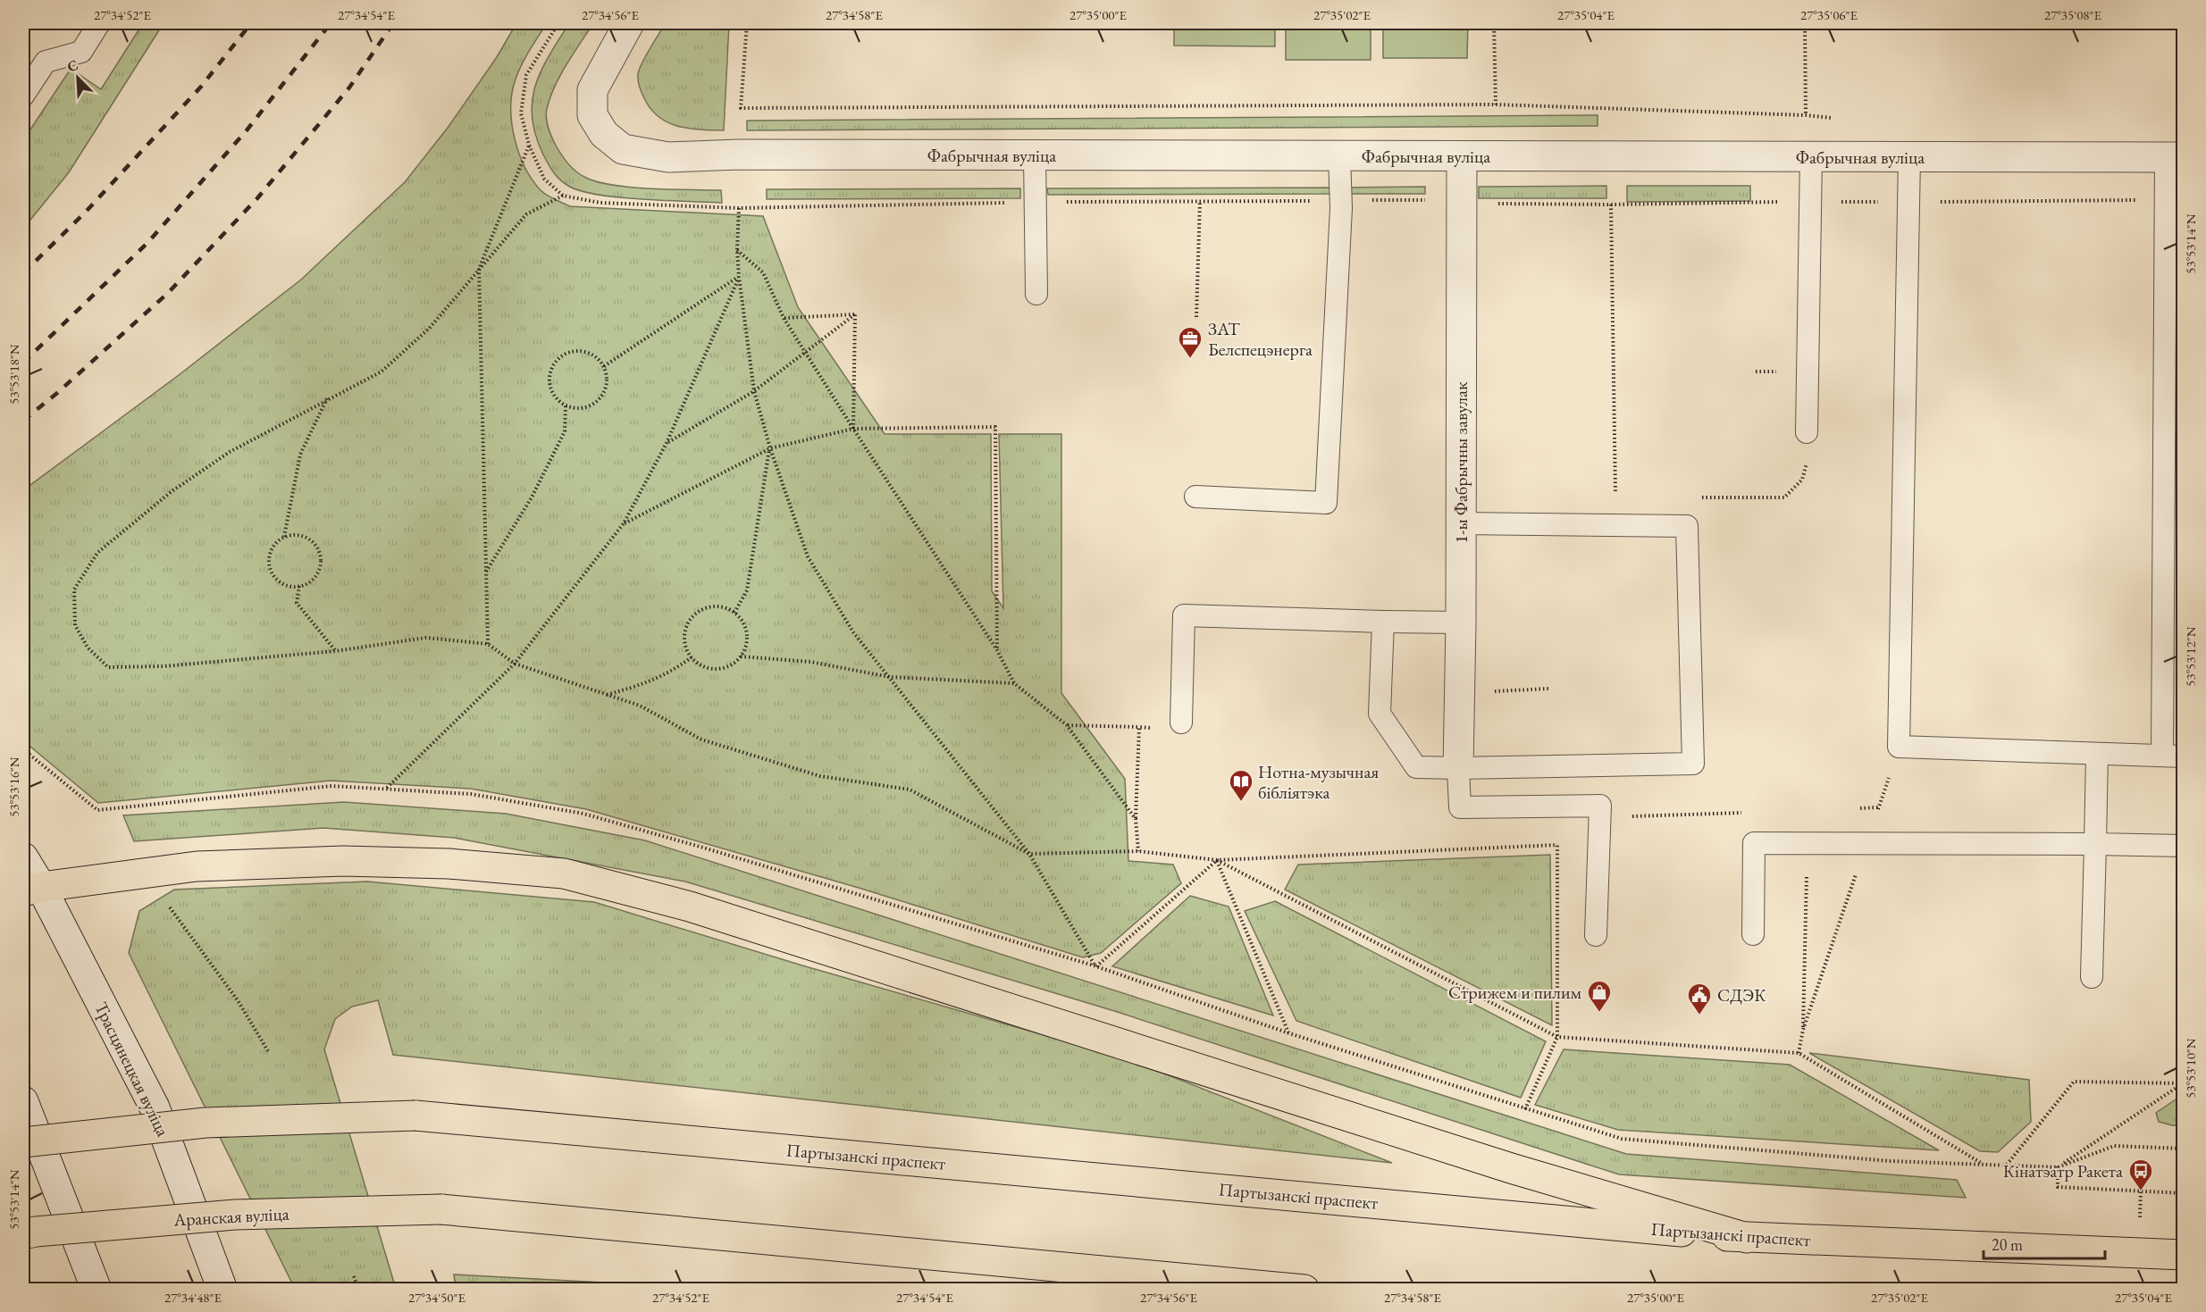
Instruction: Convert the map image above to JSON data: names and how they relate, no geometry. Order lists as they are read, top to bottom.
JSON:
{
  "streets": {
    "main road": ["Партызанскі праспект", "Аранская вуліца"],
    "street": ["Фабрычная вуліца", "1-ы Фабрычны завулак", "Трасцянецкая вуліца"]
  },
  "crossings": [
    ["Фабрычная вуліца", "1-ы Фабрычны завулак"]
  ],
  "places": {
    "office": ["ЗАТ Белспецэнерга"],
    "library": ["Нотна-музычная бібліятэка"],
    "shop": ["Стрижем и пилим"],
    "public building": ["СДЭК"],
    "bus stop": ["Кінатэатр Ракета"]
  },
  "scale_bar": "20 m",
  "north": "top left",
  "coordinates": [
    "27°34'52\"E",
    "27°34'54\"E",
    "27°34'56\"E",
    "27°34'58\"E",
    "27°35'00\"E",
    "27°35'02\"E",
    "27°35'04\"E",
    "27°35'06\"E",
    "27°35'08\"E",
    "53°53'14\"N",
    "53°53'18\"N",
    "53°53'12\"N",
    "53°53'16\"N",
    "53°53'10\"N",
    "27°34'48\"E",
    "27°34'50\"E"
  ]
}
